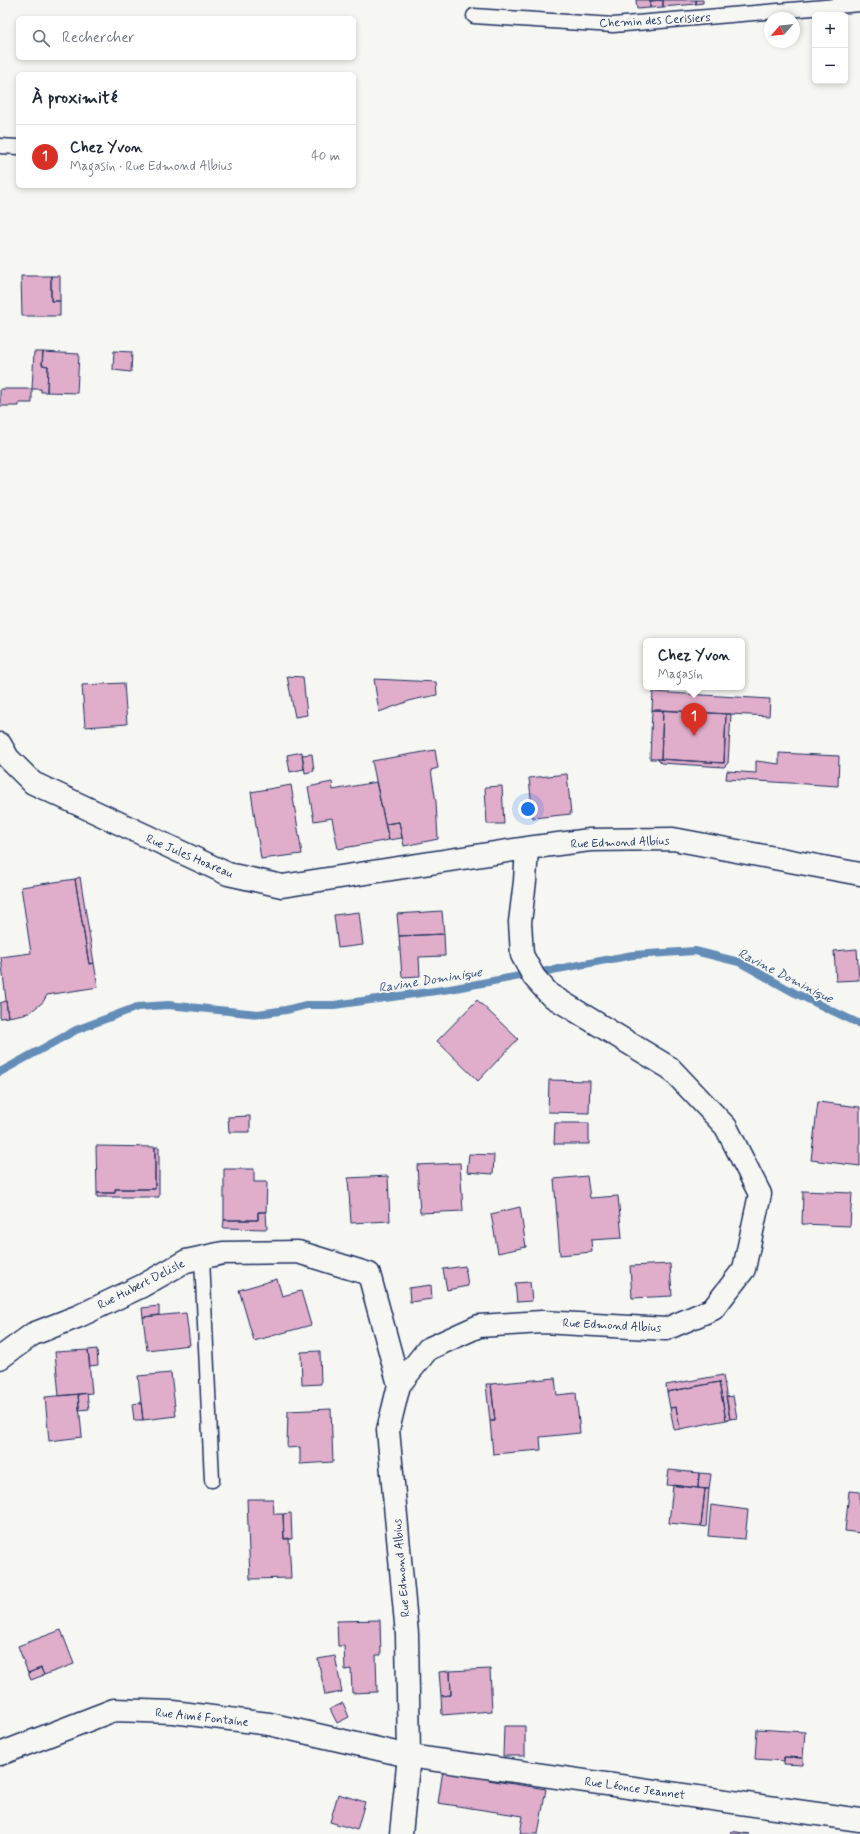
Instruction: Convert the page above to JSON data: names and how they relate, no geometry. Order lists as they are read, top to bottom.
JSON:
{
  "streets": {
    "main road": [
      "Rue Edmond Albius",
      "Rue Jules Hoareau",
      "Rue Hubert Delisle",
      "Rue Aimé Fontaine",
      "Rue Léonce Jeannet"
    ],
    "lane": ["Chemin des Cerisiers"]
  },
  "crossings": [
    ["Rue Edmond Albius", "Rue Jules Hoareau"],
    ["Rue Edmond Albius", "Rue Hubert Delisle"],
    ["Rue Edmond Albius", "Rue Aimé Fontaine"],
    ["Rue Edmond Albius", "Rue Léonce Jeannet"],
    ["Rue Aimé Fontaine", "Rue Léonce Jeannet"]
  ],
  "water": ["Ravine Dominique"],
  "north": "bottom left",
  "page": {
    "map_buttons": ["+", "−"],
    "search": "Rechercher",
    "heading": "À proximité",
    "list": [
      {
        "mark": "1",
        "name": "Chez Yvon",
        "note": "Magasin · Rue Edmond Albius",
        "value": "40 m"
      }
    ],
    "popup": ["Chez Yvon", "Magasin"],
    "pins": "1"
  }
}
